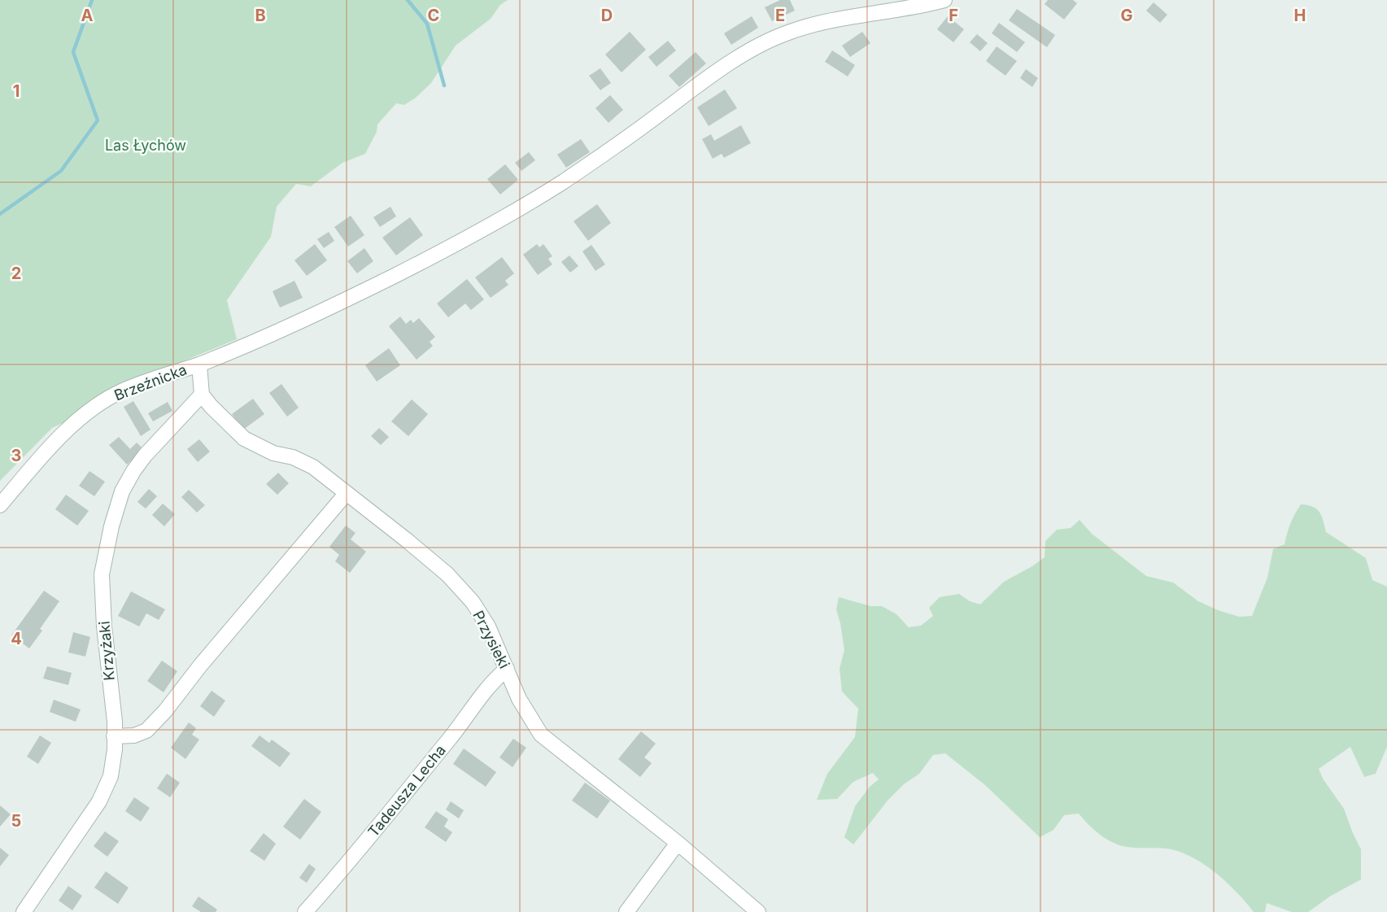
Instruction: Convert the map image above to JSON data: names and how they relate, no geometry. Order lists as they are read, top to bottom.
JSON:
{
  "streets": {
    "street": [
      "Brzeźnicka",
      "Przysieki",
      "Krzyżaki",
      "Tadeusza Lecha"
    ]
  },
  "crossings": [
    ["Przysieki", "Krzyżaki"],
    ["Przysieki", "Tadeusza Lecha"]
  ],
  "parks": ["Las Łychów"],
  "grid": {
    "columns": [
      "A",
      "B",
      "C",
      "D",
      "E",
      "F",
      "G",
      "H"
    ],
    "rows": [
      "1",
      "2",
      "3",
      "4",
      "5"
    ]
  }
}
